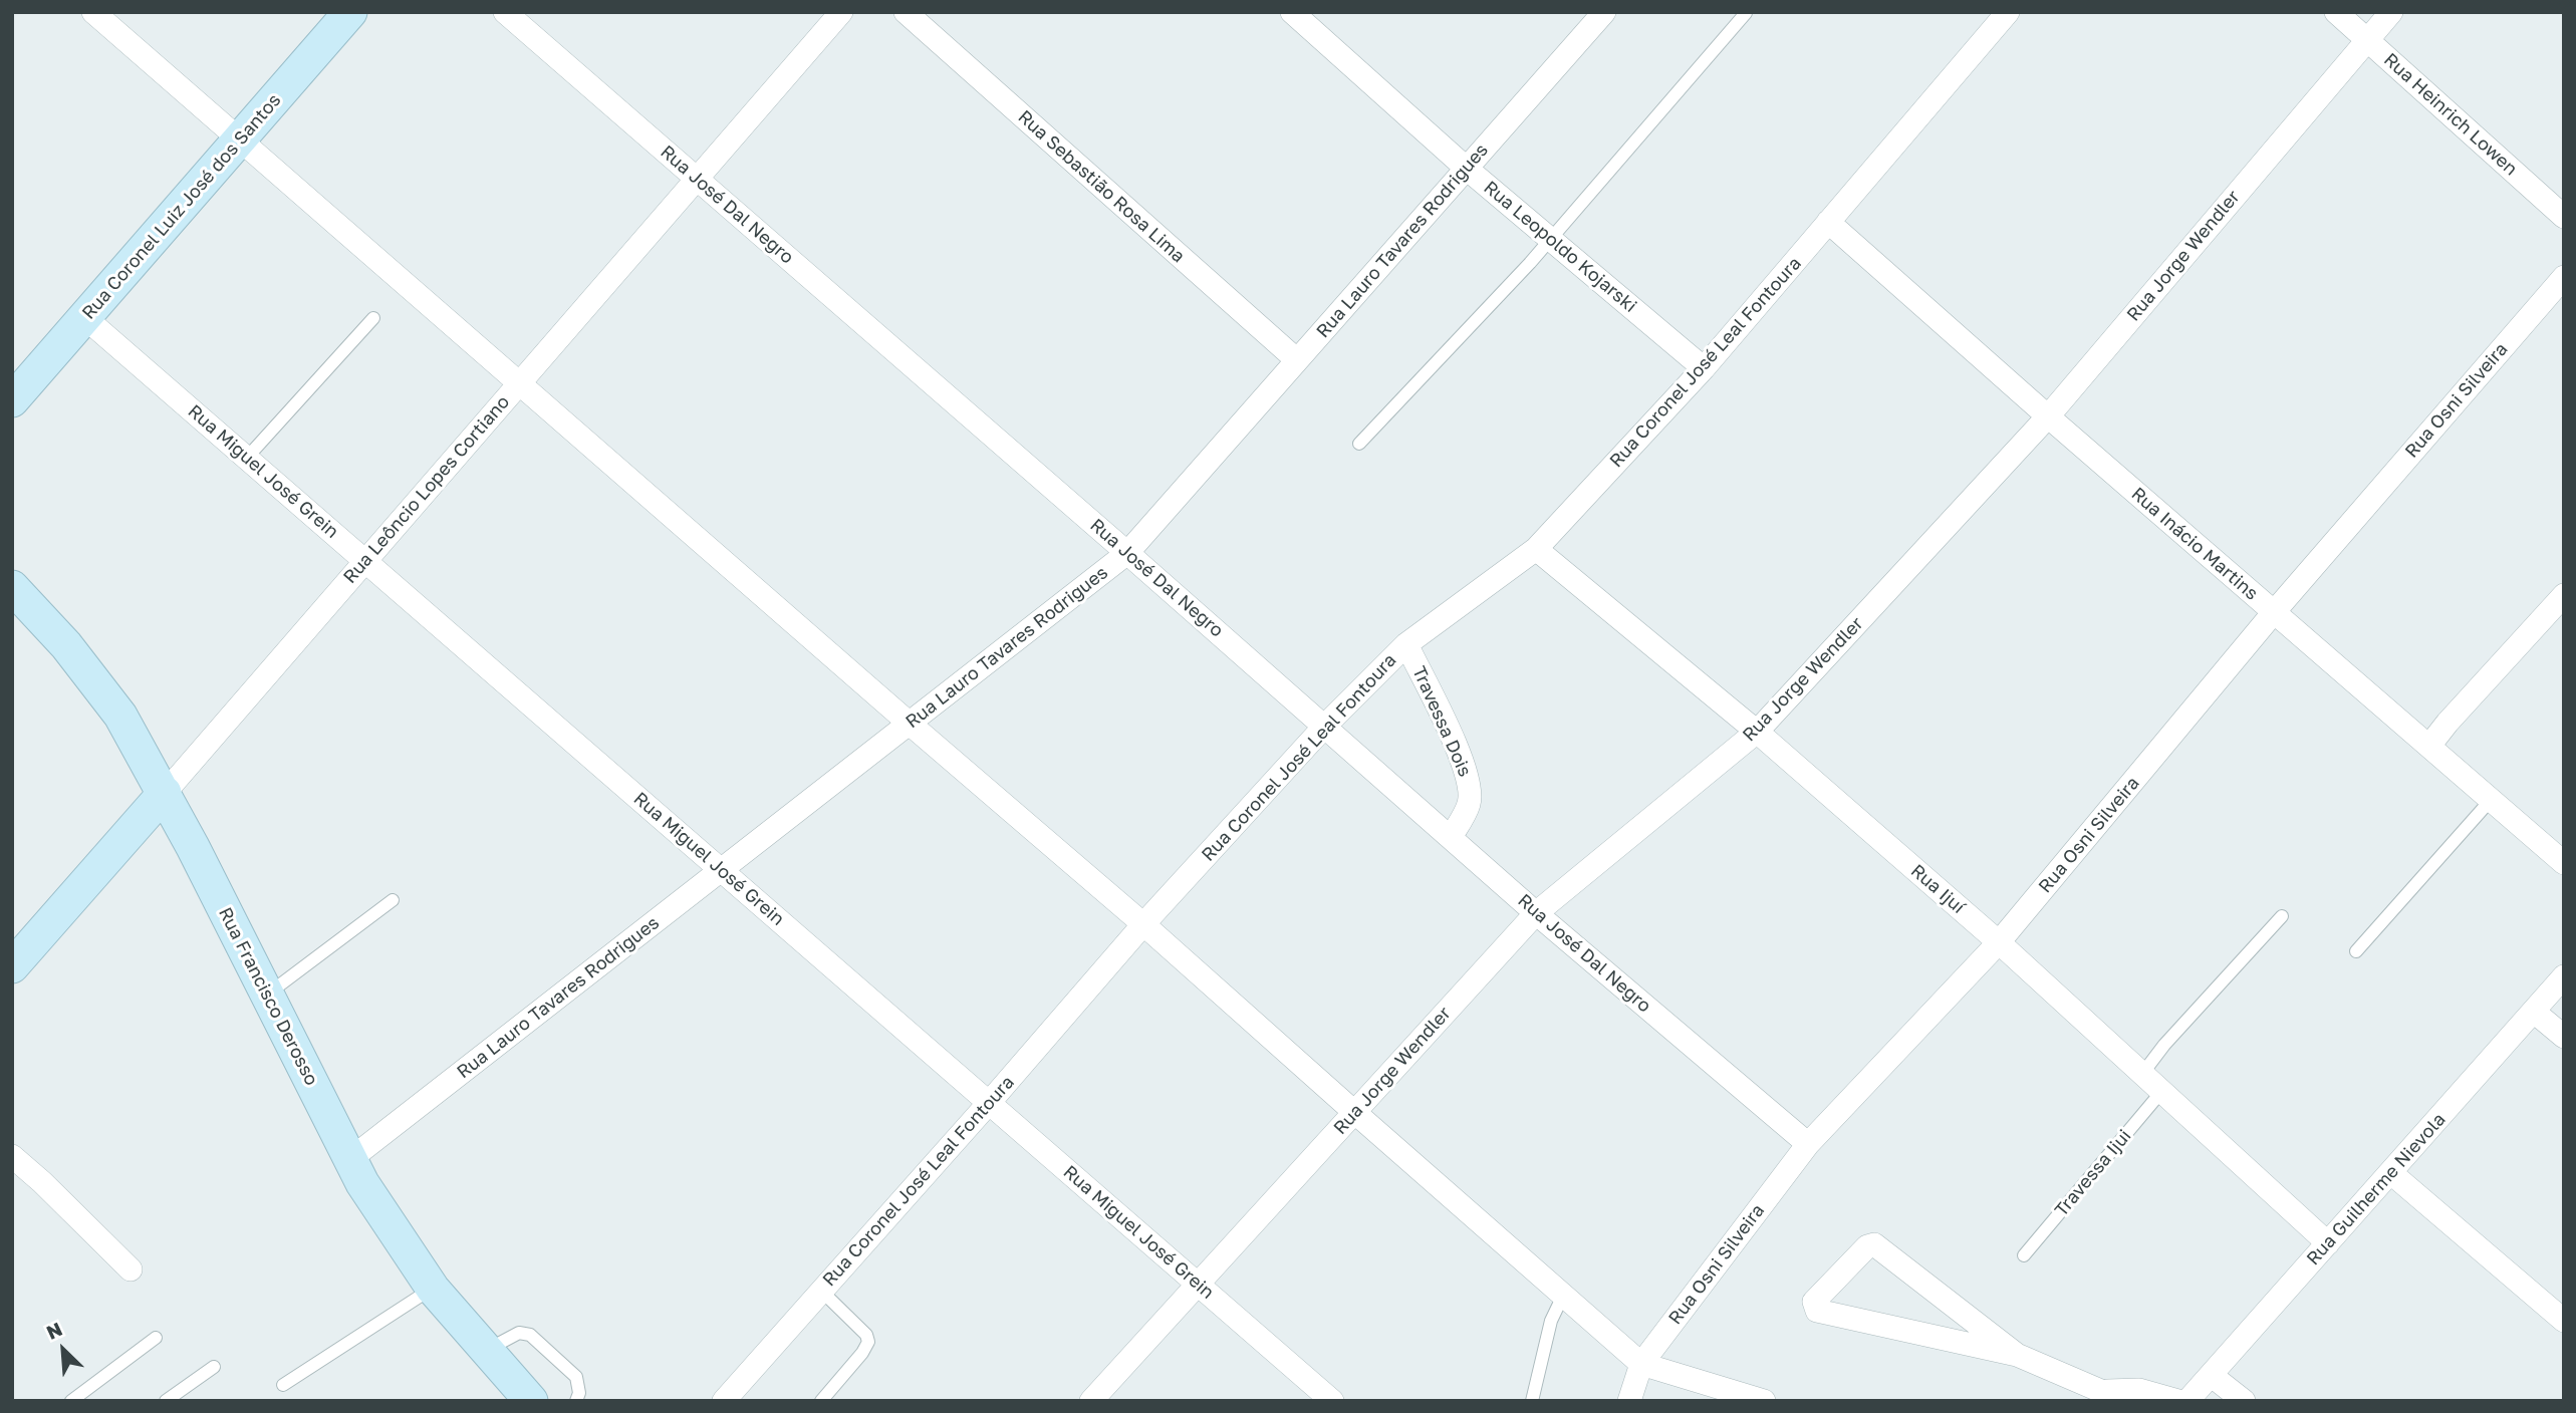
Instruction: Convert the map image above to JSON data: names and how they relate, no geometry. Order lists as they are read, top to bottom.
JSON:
{
  "streets": {
    "main road": ["Rua Coronel Luiz José dos Santos", "Rua Leôncio Lopes Cortiano", "Rua Francisco Derosso"],
    "street": [
      "Rua Heinrich Lowen",
      "Rua Sebastião Rosa Lima",
      "Rua José Dal Negro",
      "Rua Lauro Tavares Rodrigues",
      "Rua Leopoldo Kojarski",
      "Rua Jorge Wendler",
      "Rua Coronel José Leal Fontoura",
      "Rua Osni Silveira",
      "Rua Miguel José Grein",
      "Rua Inácio Martins",
      "Travessa Dois",
      "Rua Ijuí",
      "Rua Guilherme Nievola"
    ],
    "lane": ["Travessa Ijui"]
  },
  "crossings": [
    ["Rua Heinrich Lowen", "Rua Jorge Wendler"],
    ["Rua Sebastião Rosa Lima", "Rua Lauro Tavares Rodrigues"],
    ["Rua José Dal Negro", "Rua Lauro Tavares Rodrigues"],
    ["Rua José Dal Negro", "Rua Jorge Wendler"],
    ["Rua José Dal Negro", "Rua Coronel José Leal Fontoura"],
    ["Rua José Dal Negro", "Rua Osni Silveira"],
    ["Rua José Dal Negro", "Rua Leôncio Lopes Cortiano"],
    ["Rua José Dal Negro", "Travessa Dois"],
    ["Rua Coronel Luiz José dos Santos", "Rua Miguel José Grein"],
    ["Rua Lauro Tavares Rodrigues", "Rua Leopoldo Kojarski"],
    ["Rua Lauro Tavares Rodrigues", "Rua Miguel José Grein"],
    ["Rua Lauro Tavares Rodrigues", "Rua Francisco Derosso"],
    ["Rua Leopoldo Kojarski", "Rua Coronel José Leal Fontoura"],
    ["Rua Jorge Wendler", "Rua Miguel José Grein"],
    ["Rua Jorge Wendler", "Rua Inácio Martins"],
    ["Rua Jorge Wendler", "Rua Ijuí"],
    ["Rua Coronel José Leal Fontoura", "Rua Miguel José Grein"],
    ["Rua Coronel José Leal Fontoura", "Rua Inácio Martins"],
    ["Rua Coronel José Leal Fontoura", "Travessa Dois"],
    ["Rua Coronel José Leal Fontoura", "Rua Ijuí"],
    ["Rua Osni Silveira", "Rua Inácio Martins"],
    ["Rua Osni Silveira", "Rua Ijuí"],
    ["Rua Miguel José Grein", "Rua Leôncio Lopes Cortiano"],
    ["Rua Leôncio Lopes Cortiano", "Rua Francisco Derosso"],
    ["Rua Ijuí", "Travessa Ijui"],
    ["Rua Ijuí", "Rua Guilherme Nievola"]
  ],
  "north": "top left"
}
